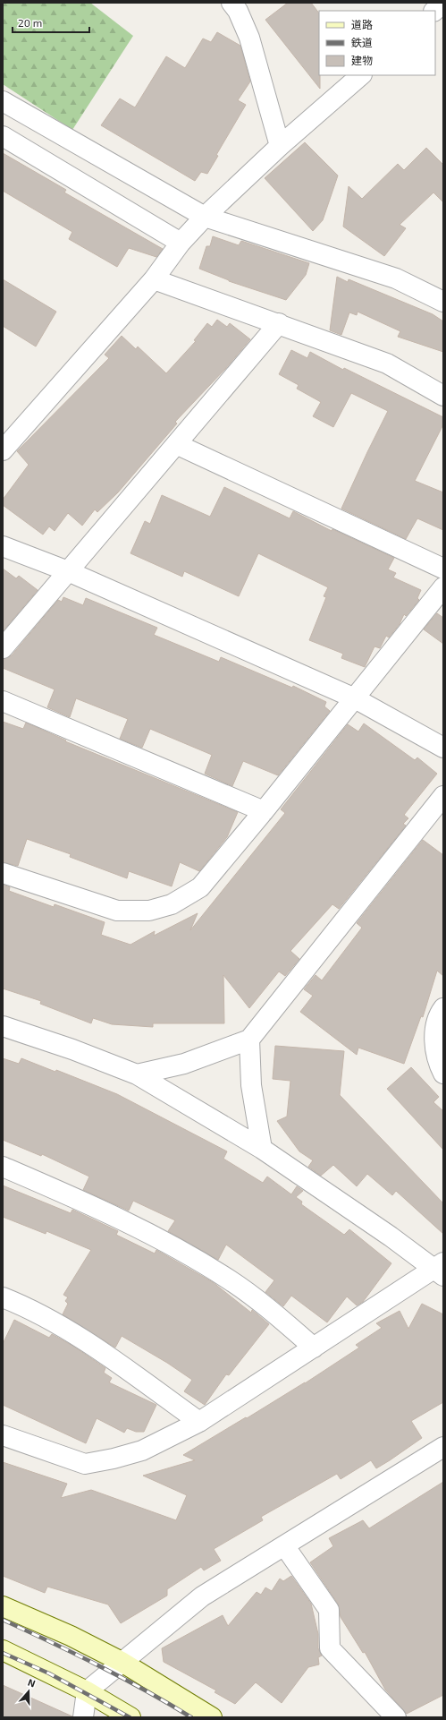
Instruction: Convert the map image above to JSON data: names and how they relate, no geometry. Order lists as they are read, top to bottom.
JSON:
{
  "legend": ["道路", "鉄道", "建物"],
  "scale_bar": "20 m",
  "north": "top"
}
